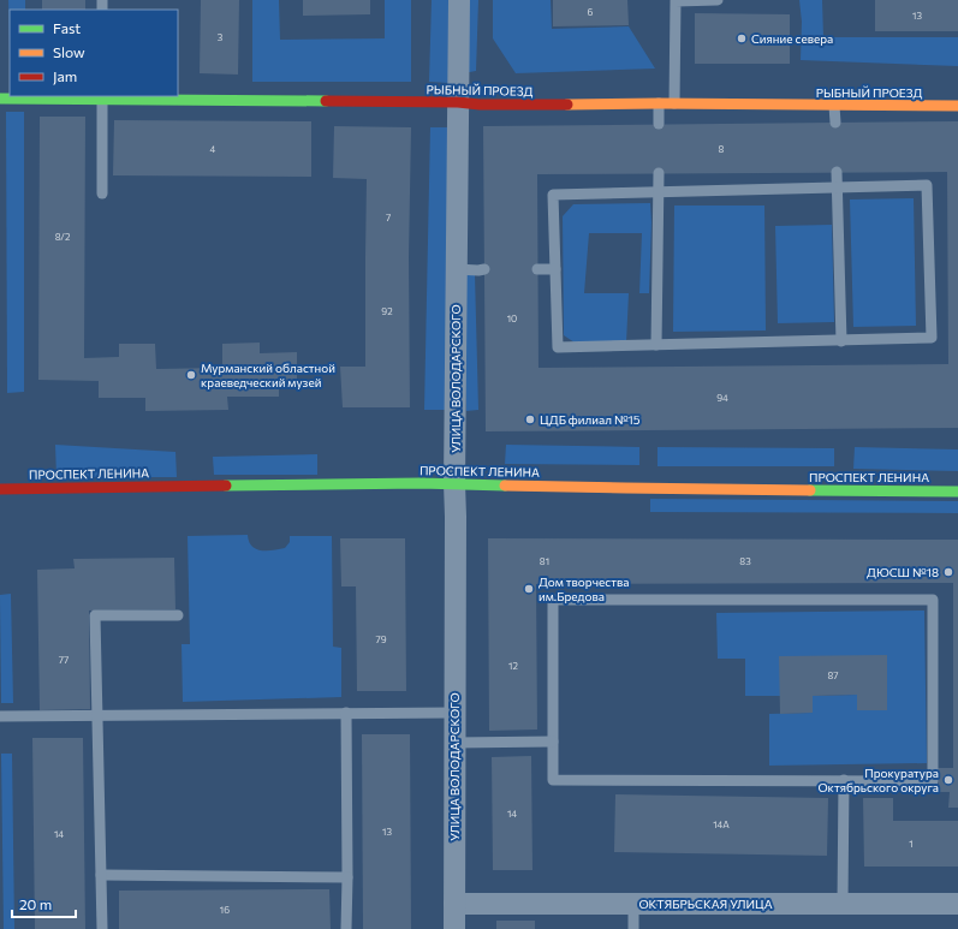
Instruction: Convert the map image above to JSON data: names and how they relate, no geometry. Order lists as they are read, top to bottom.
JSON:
{
  "streets": {
    "street": [
      "РЫБНЫЙ ПРОЕЗД",
      "УЛИЦА ВОЛОДАРСКОГО",
      "ПРОСПЕКТ ЛЕНИНА",
      "ОКТЯБРЬСКАЯ УЛИЦА"
    ]
  },
  "crossings": [
    ["РЫБНЫЙ ПРОЕЗД", "УЛИЦА ВОЛОДАРСКОГО"],
    ["УЛИЦА ВОЛОДАРСКОГО", "ПРОСПЕКТ ЛЕНИНА"],
    ["УЛИЦА ВОЛОДАРСКОГО", "ОКТЯБРЬСКАЯ УЛИЦА"]
  ],
  "places": [
    "Сияние севера",
    "Мурманский областной краеведческий музей",
    "ЦДБ филиал №15",
    "ДЮСШ №18",
    "Дом творчества им.Бредова",
    "Прокуратура Октябрьского округа"
  ],
  "house_numbers": [
    "6",
    "13",
    "3",
    "4",
    "8",
    "7",
    "8/2",
    "92",
    "10",
    "94",
    "81",
    "83",
    "79",
    "77",
    "12",
    "87",
    "14",
    "14А",
    "13",
    "14",
    "1",
    "16"
  ],
  "legend": ["Fast", "Slow", "Jam"],
  "scale_bar": "20 m"
}
